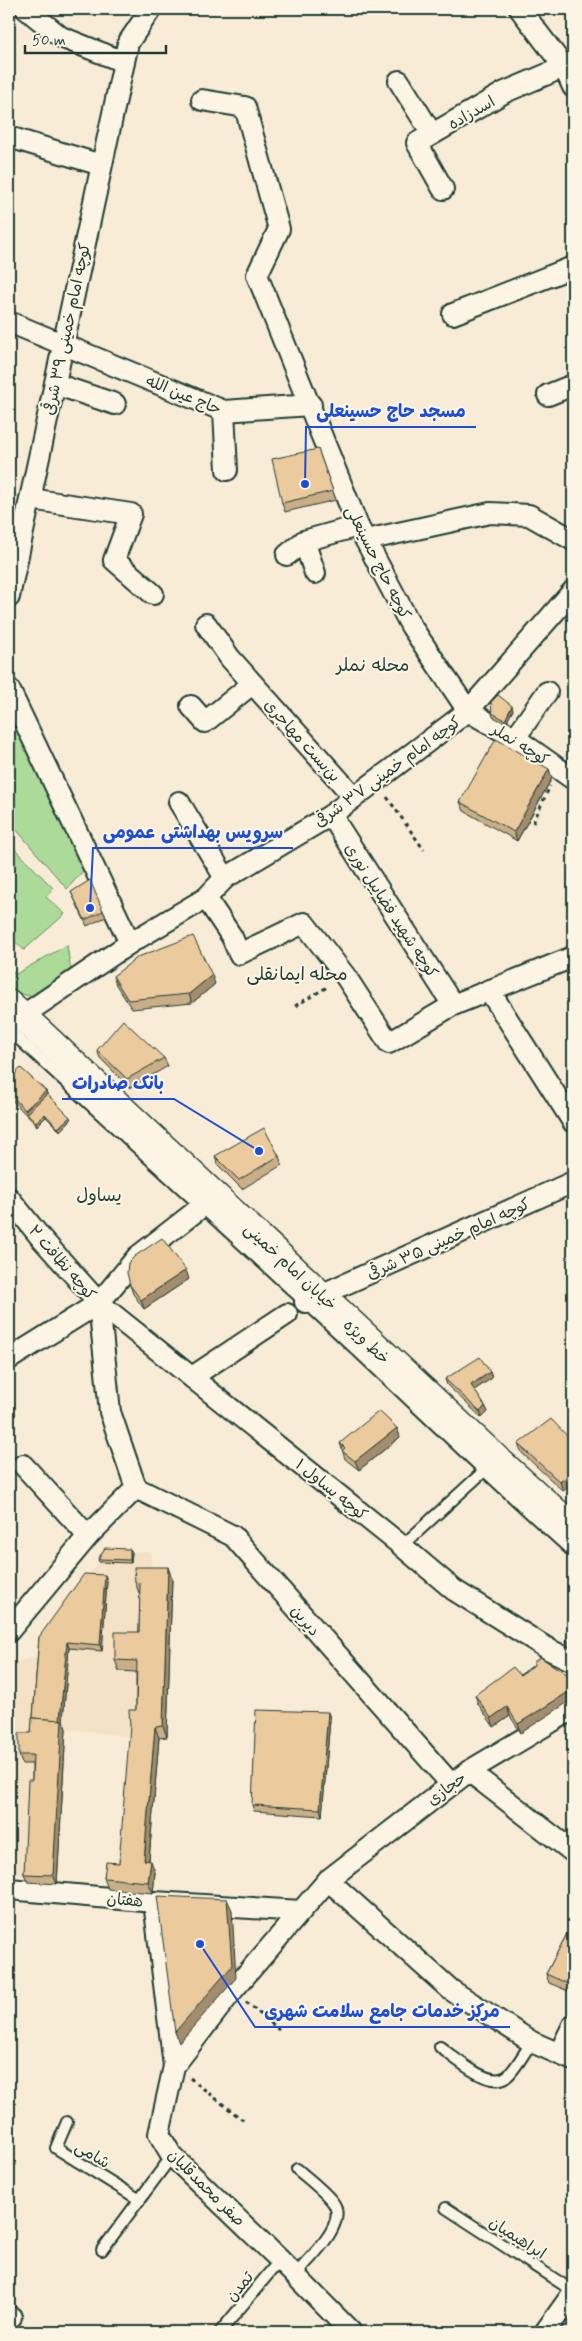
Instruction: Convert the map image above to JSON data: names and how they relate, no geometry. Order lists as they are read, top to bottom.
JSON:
{
  "streets": {
    "main road": ["خیابان امام خمینی"],
    "street": [
      "اسدزاده",
      "کوچه امام خمینی ۳۹ شرقی",
      "حاج عین الله",
      "کوچه حاج حسینعلی",
      "بن‌بست مهاجری",
      "کوچه نملر",
      "کوچه امام خمینی ۳۷ شرقی",
      "کوچه شهید فضاییل نوری",
      "کوچه امام خمینی ۳۵ شرقی",
      "کوچه نظافت ۲",
      "کوچه یساول ۱",
      "دیرین",
      "حجازی",
      "هفتان",
      "صفر محمدقلیان"
    ],
    "lane": [
      "خط ویژه",
      "شامی",
      "ابراهیمیان",
      "تمدن"
    ]
  },
  "crossings": [
    ["کوچه امام خمینی ۳۹ شرقی", "حاج عین الله"],
    ["حاج عین الله", "کوچه حاج حسینعلی"],
    ["کوچه حاج حسینعلی", "کوچه نملر"],
    ["کوچه حاج حسینعلی", "کوچه امام خمینی ۳۷ شرقی"],
    ["بن‌بست مهاجری", "کوچه امام خمینی ۳۷ شرقی"],
    ["کوچه نملر", "کوچه امام خمینی ۳۷ شرقی"],
    ["کوچه امام خمینی ۳۷ شرقی", "کوچه شهید فضاییل نوری"],
    ["کوچه امام خمینی ۳۷ شرقی", "خیابان امام خمینی"],
    ["کوچه امام خمینی ۳۵ شرقی", "خیابان امام خمینی"],
    ["کوچه امام خمینی ۳۵ شرقی", "خط ویژه"],
    ["کوچه نظافت ۲", "کوچه یساول ۱"],
    ["خیابان امام خمینی", "خط ویژه"],
    ["دیرین", "حجازی"],
    ["حجازی", "صفر محمدقلیان"],
    ["هفتان", "صفر محمدقلیان"],
    ["صفر محمدقلیان", "تمدن"]
  ],
  "districts": ["محله نملر", "محله ایمانقلی", "یساول"],
  "places": [
    "مسجد حاج حسینعلی",
    "سرویس بهداشتی عمومی",
    "بانک صادرات",
    "مرکز خدمات جامع سلامت شهری"
  ],
  "scale_bar": "50 m"
}
